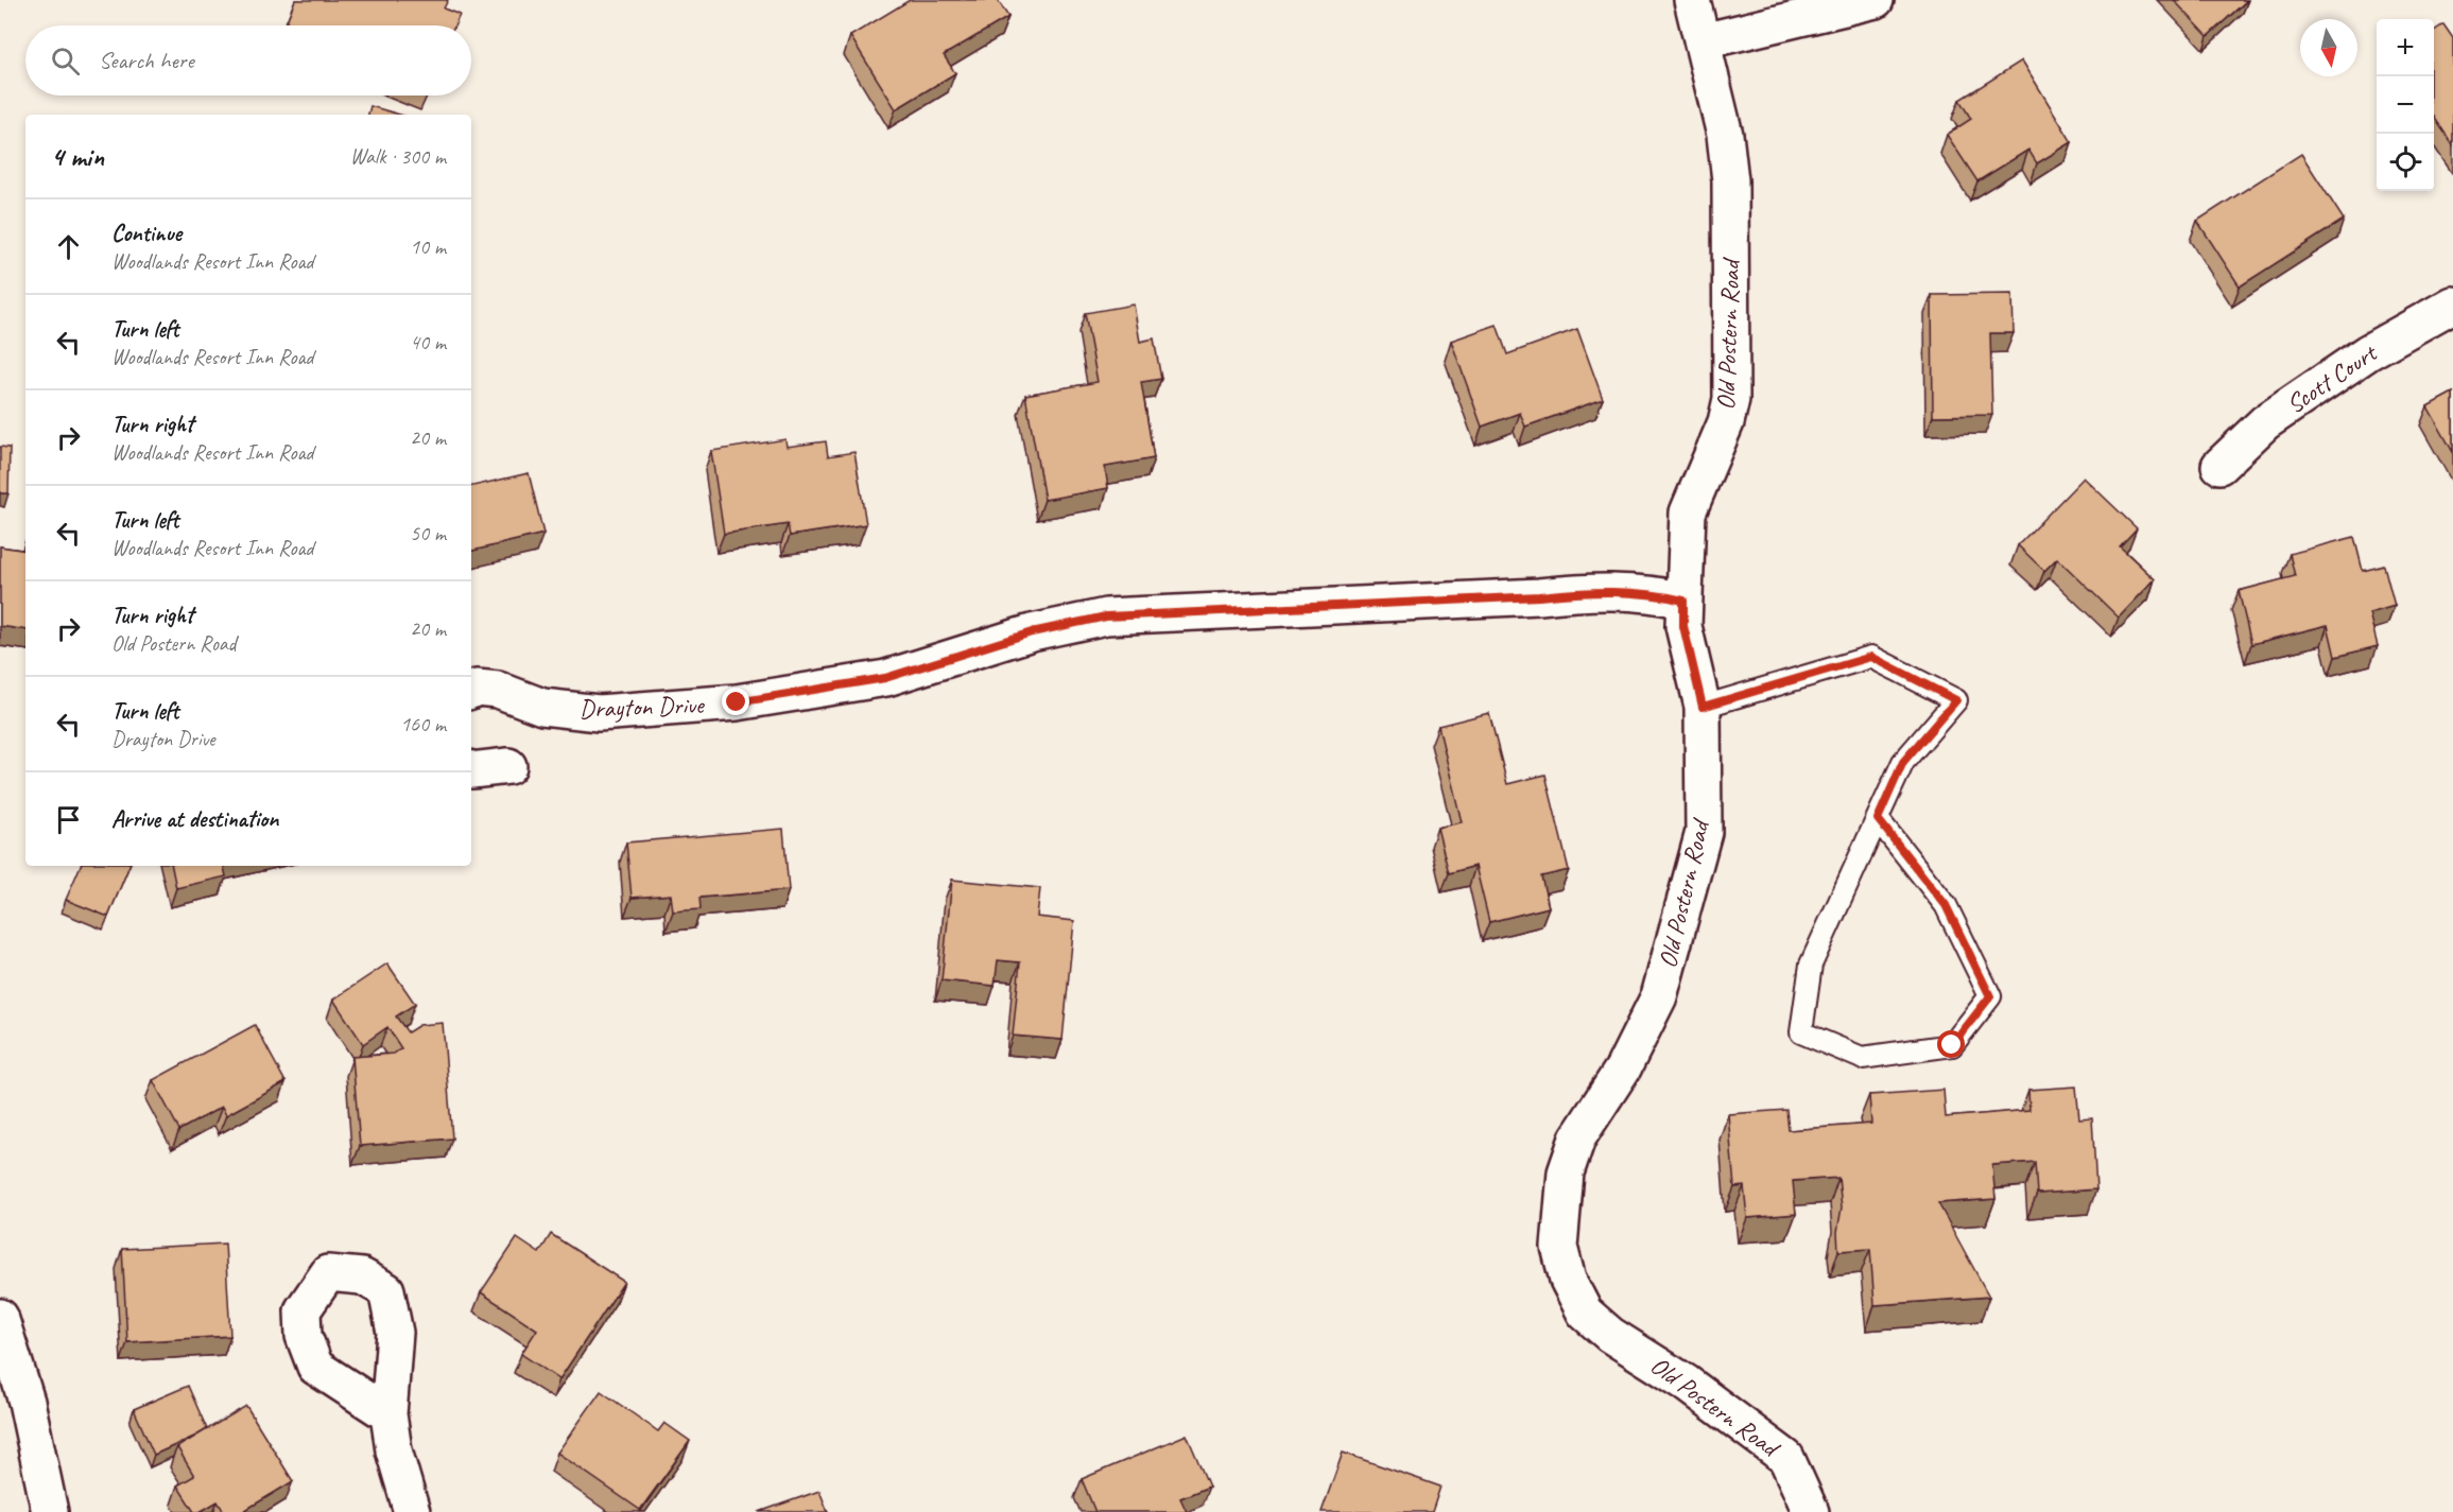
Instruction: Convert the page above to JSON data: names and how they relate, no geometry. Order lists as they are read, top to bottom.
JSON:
{
  "streets": {
    "street": ["Old Postern Road", "Scott Court", "Drayton Drive"]
  },
  "crossings": [
    ["Old Postern Road", "Drayton Drive"]
  ],
  "north": "bottom",
  "page": {
    "map_buttons": ["+", "−"],
    "search": "Search here",
    "heading": ["4 min", "Walk · 300 m"],
    "list": [
      ["Continue", "Woodlands Resort Inn Road", "10 m"],
      ["Turn left", "Woodlands Resort Inn Road", "40 m"],
      ["Turn right", "Woodlands Resort Inn Road", "20 m"],
      ["Turn left", "Woodlands Resort Inn Road", "50 m"],
      ["Turn right", "Old Postern Road", "20 m"],
      ["Turn left", "Drayton Drive", "160 m"],
      "Arrive at destination"
    ]
  }
}
